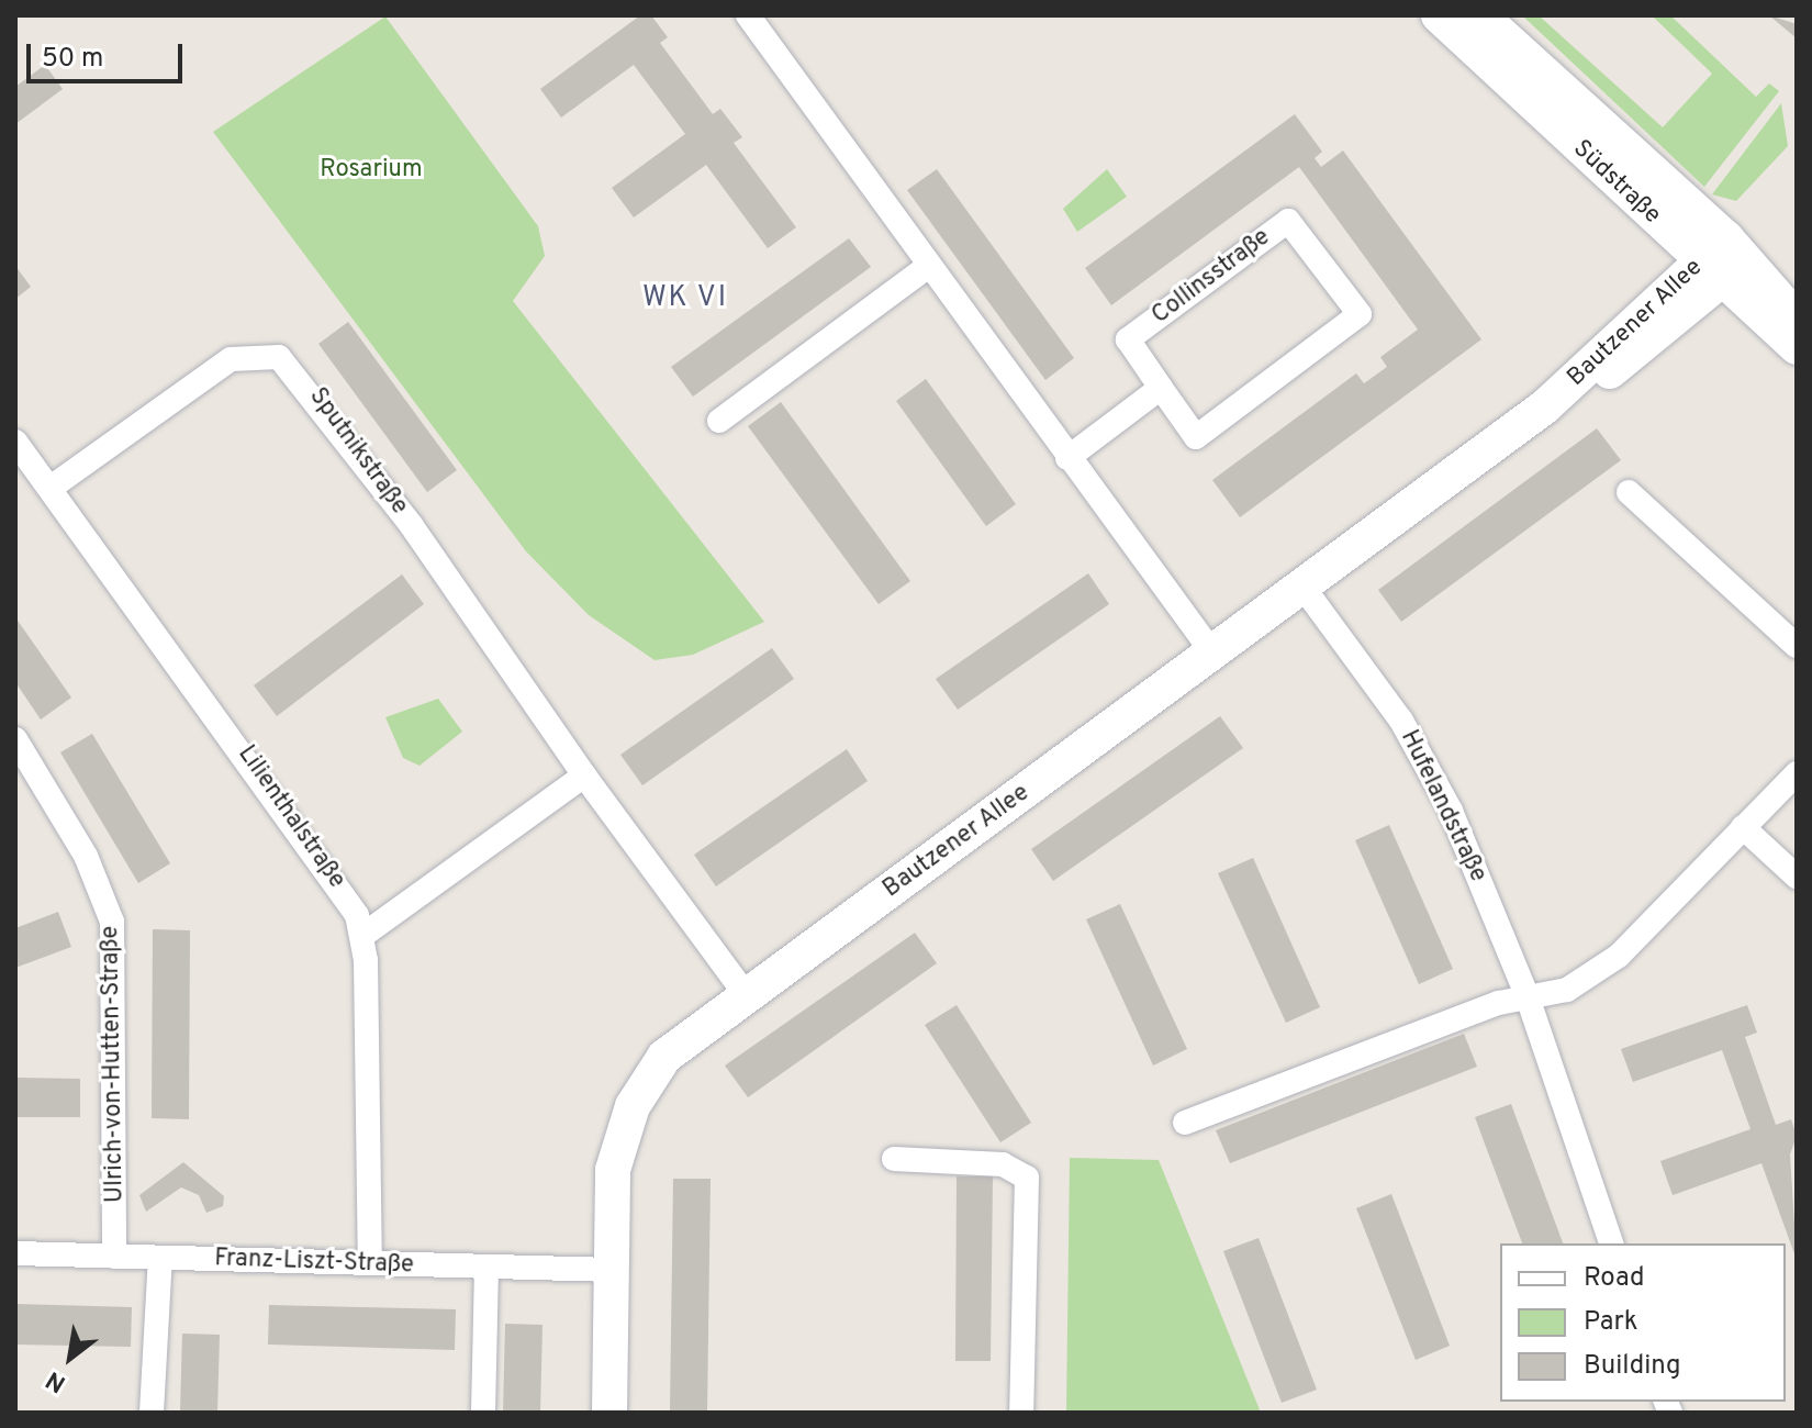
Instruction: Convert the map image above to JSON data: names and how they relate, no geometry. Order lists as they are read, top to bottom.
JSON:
{
  "streets": {
    "street": [
      "Südstraße",
      "Collinsstraße",
      "Bautzener Allee",
      "Sputnikstraße",
      "Hufelandstraße",
      "Lilienthalstraße",
      "Ulrich-von-Hutten-Straße",
      "Franz-Liszt-Straße"
    ]
  },
  "crossings": [
    ["Südstraße", "Bautzener Allee"],
    ["Bautzener Allee", "Sputnikstraße"],
    ["Bautzener Allee", "Hufelandstraße"],
    ["Bautzener Allee", "Franz-Liszt-Straße"],
    ["Sputnikstraße", "Lilienthalstraße"],
    ["Lilienthalstraße", "Franz-Liszt-Straße"],
    ["Ulrich-von-Hutten-Straße", "Franz-Liszt-Straße"]
  ],
  "districts": ["WK VI"],
  "parks": ["Rosarium"],
  "legend": ["Road", "Park", "Building"],
  "scale_bar": "50 m",
  "north": "bottom left"
}
